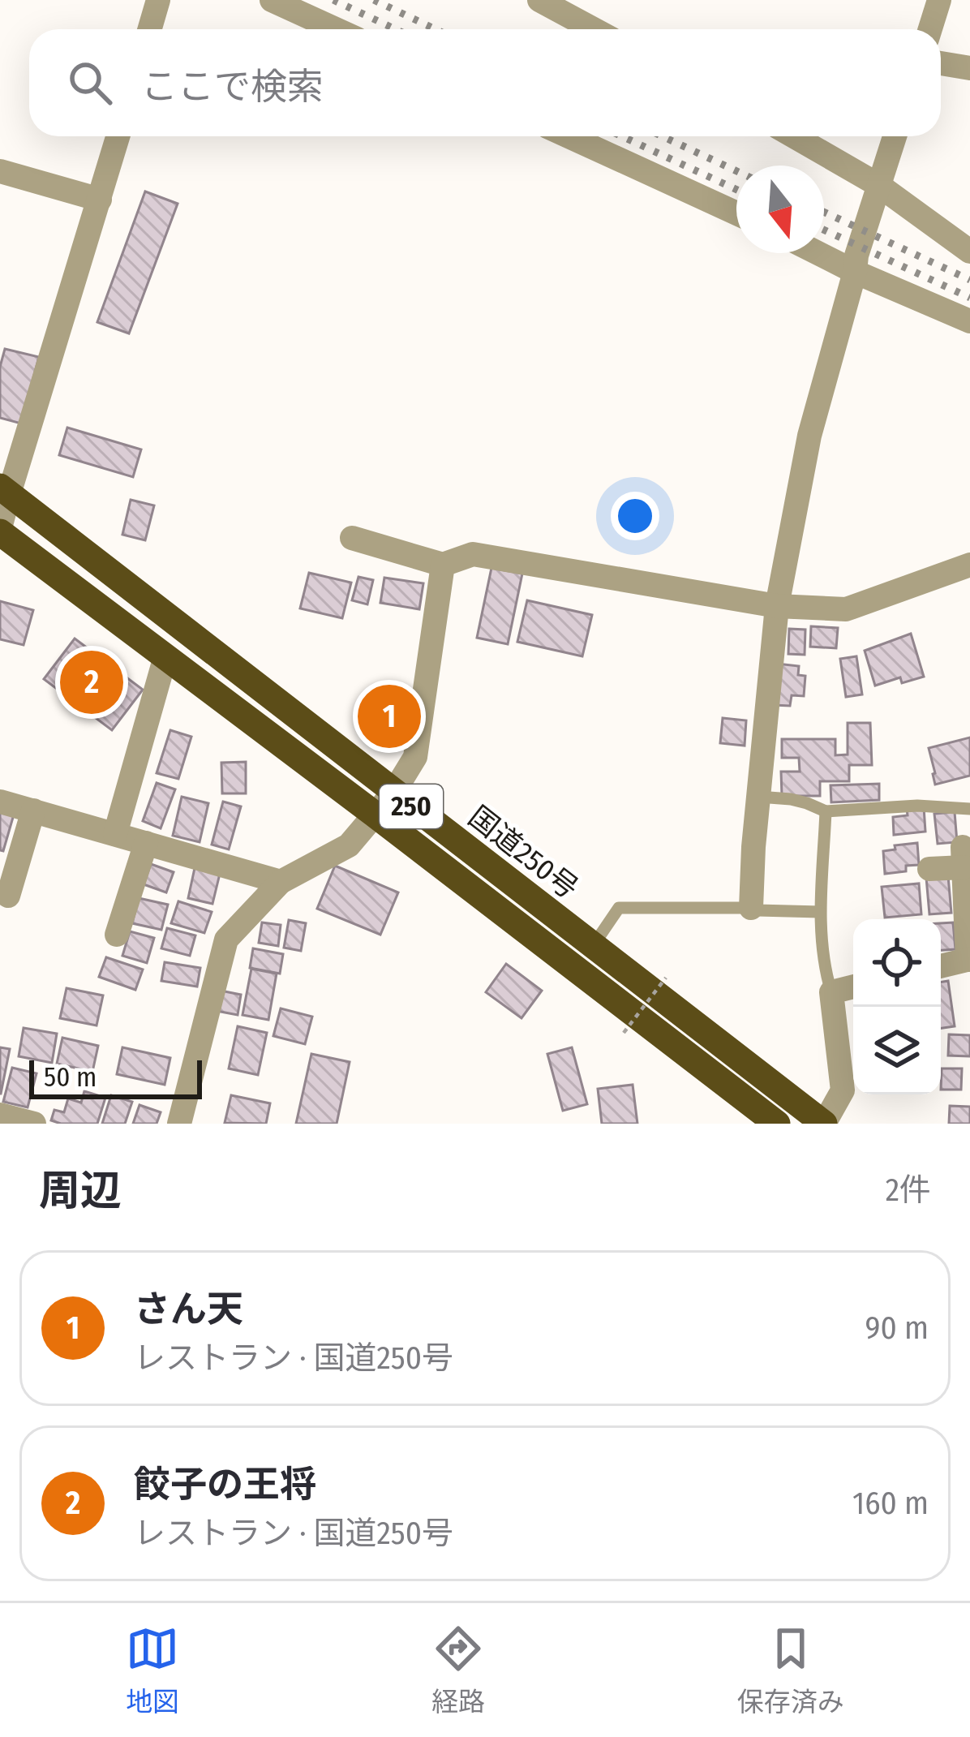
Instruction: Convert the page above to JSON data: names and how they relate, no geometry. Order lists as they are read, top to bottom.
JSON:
{
  "streets": {
    "highway": ["250", "国道250号"]
  },
  "scale_bar": "50 m",
  "north": "bottom",
  "page": {
    "search": "ここで検索",
    "pins": ["2", "1"],
    "scale": "50 m",
    "heading": ["周辺", "2件"],
    "list": [
      {
        "mark": "1",
        "name": "さん天",
        "note": "レストラン · 国道250号",
        "value": "90 m"
      },
      {
        "mark": "2",
        "name": "餃子の王将",
        "note": "レストラン · 国道250号",
        "value": "160 m"
      }
    ],
    "nav": ["地図", "経路", "保存済み"]
  }
}
